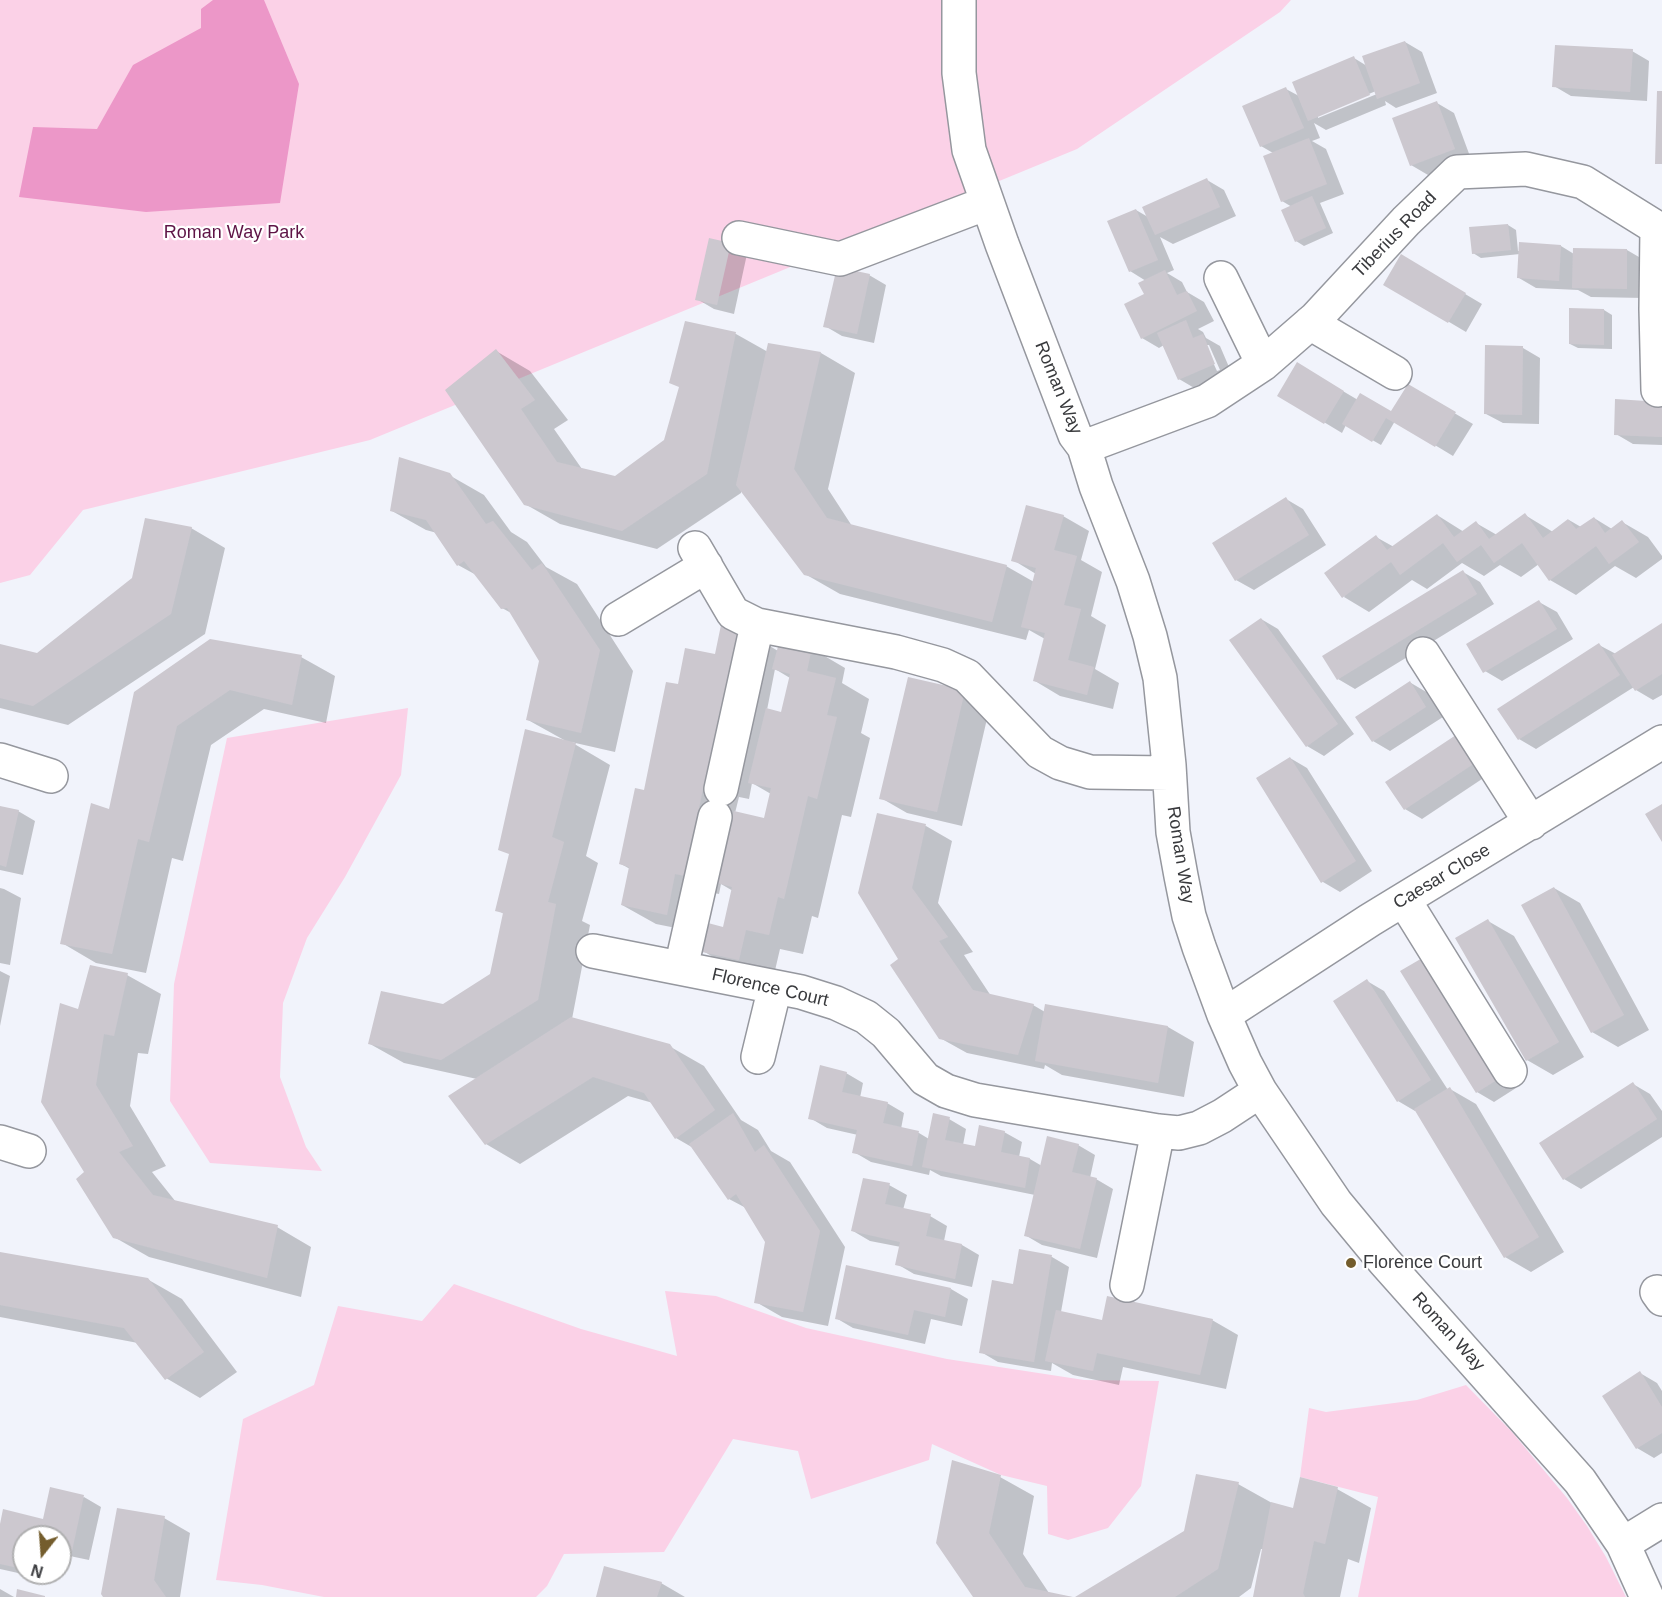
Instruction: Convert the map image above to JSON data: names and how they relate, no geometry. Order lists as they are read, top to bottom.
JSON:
{
  "streets": {
    "street": [
      "Tiberius Road",
      "Roman Way",
      "Caesar Close",
      "Florence Court"
    ]
  },
  "crossings": [
    ["Tiberius Road", "Roman Way"],
    ["Roman Way", "Caesar Close"],
    ["Roman Way", "Florence Court"]
  ],
  "parks": ["Roman Way Park"],
  "places": ["Florence Court"],
  "north": "bottom"
}
